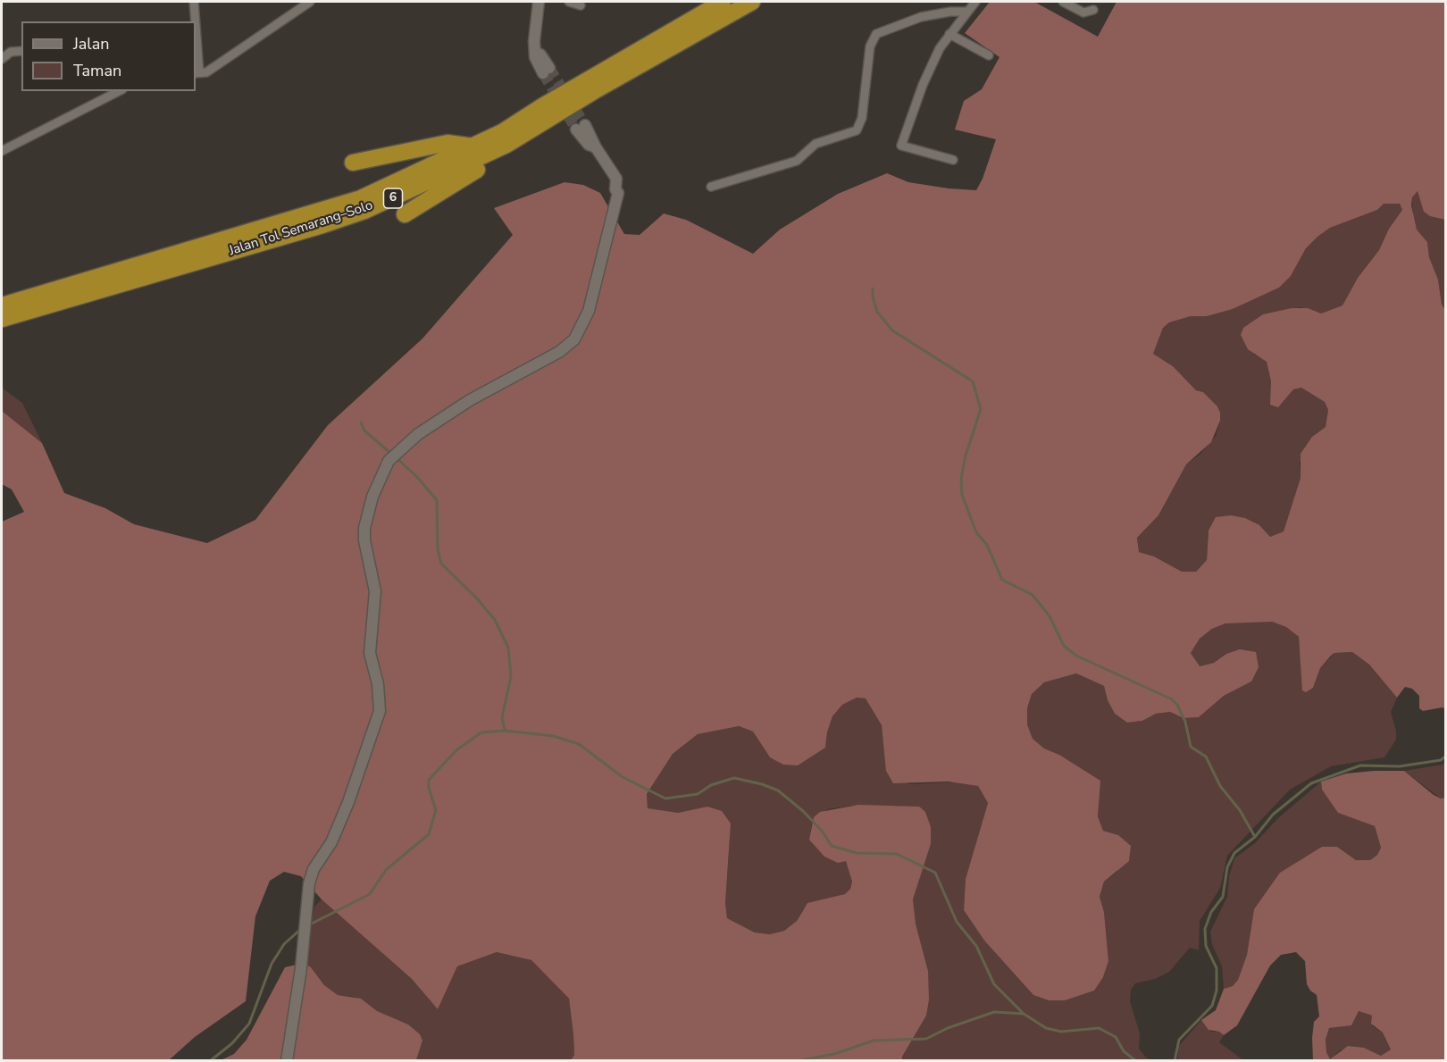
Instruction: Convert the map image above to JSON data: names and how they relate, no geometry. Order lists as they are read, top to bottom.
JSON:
{
  "streets": {
    "highway": ["6", "Jalan Tol Semarang–Solo"]
  },
  "legend": ["Jalan", "Taman"]
}
